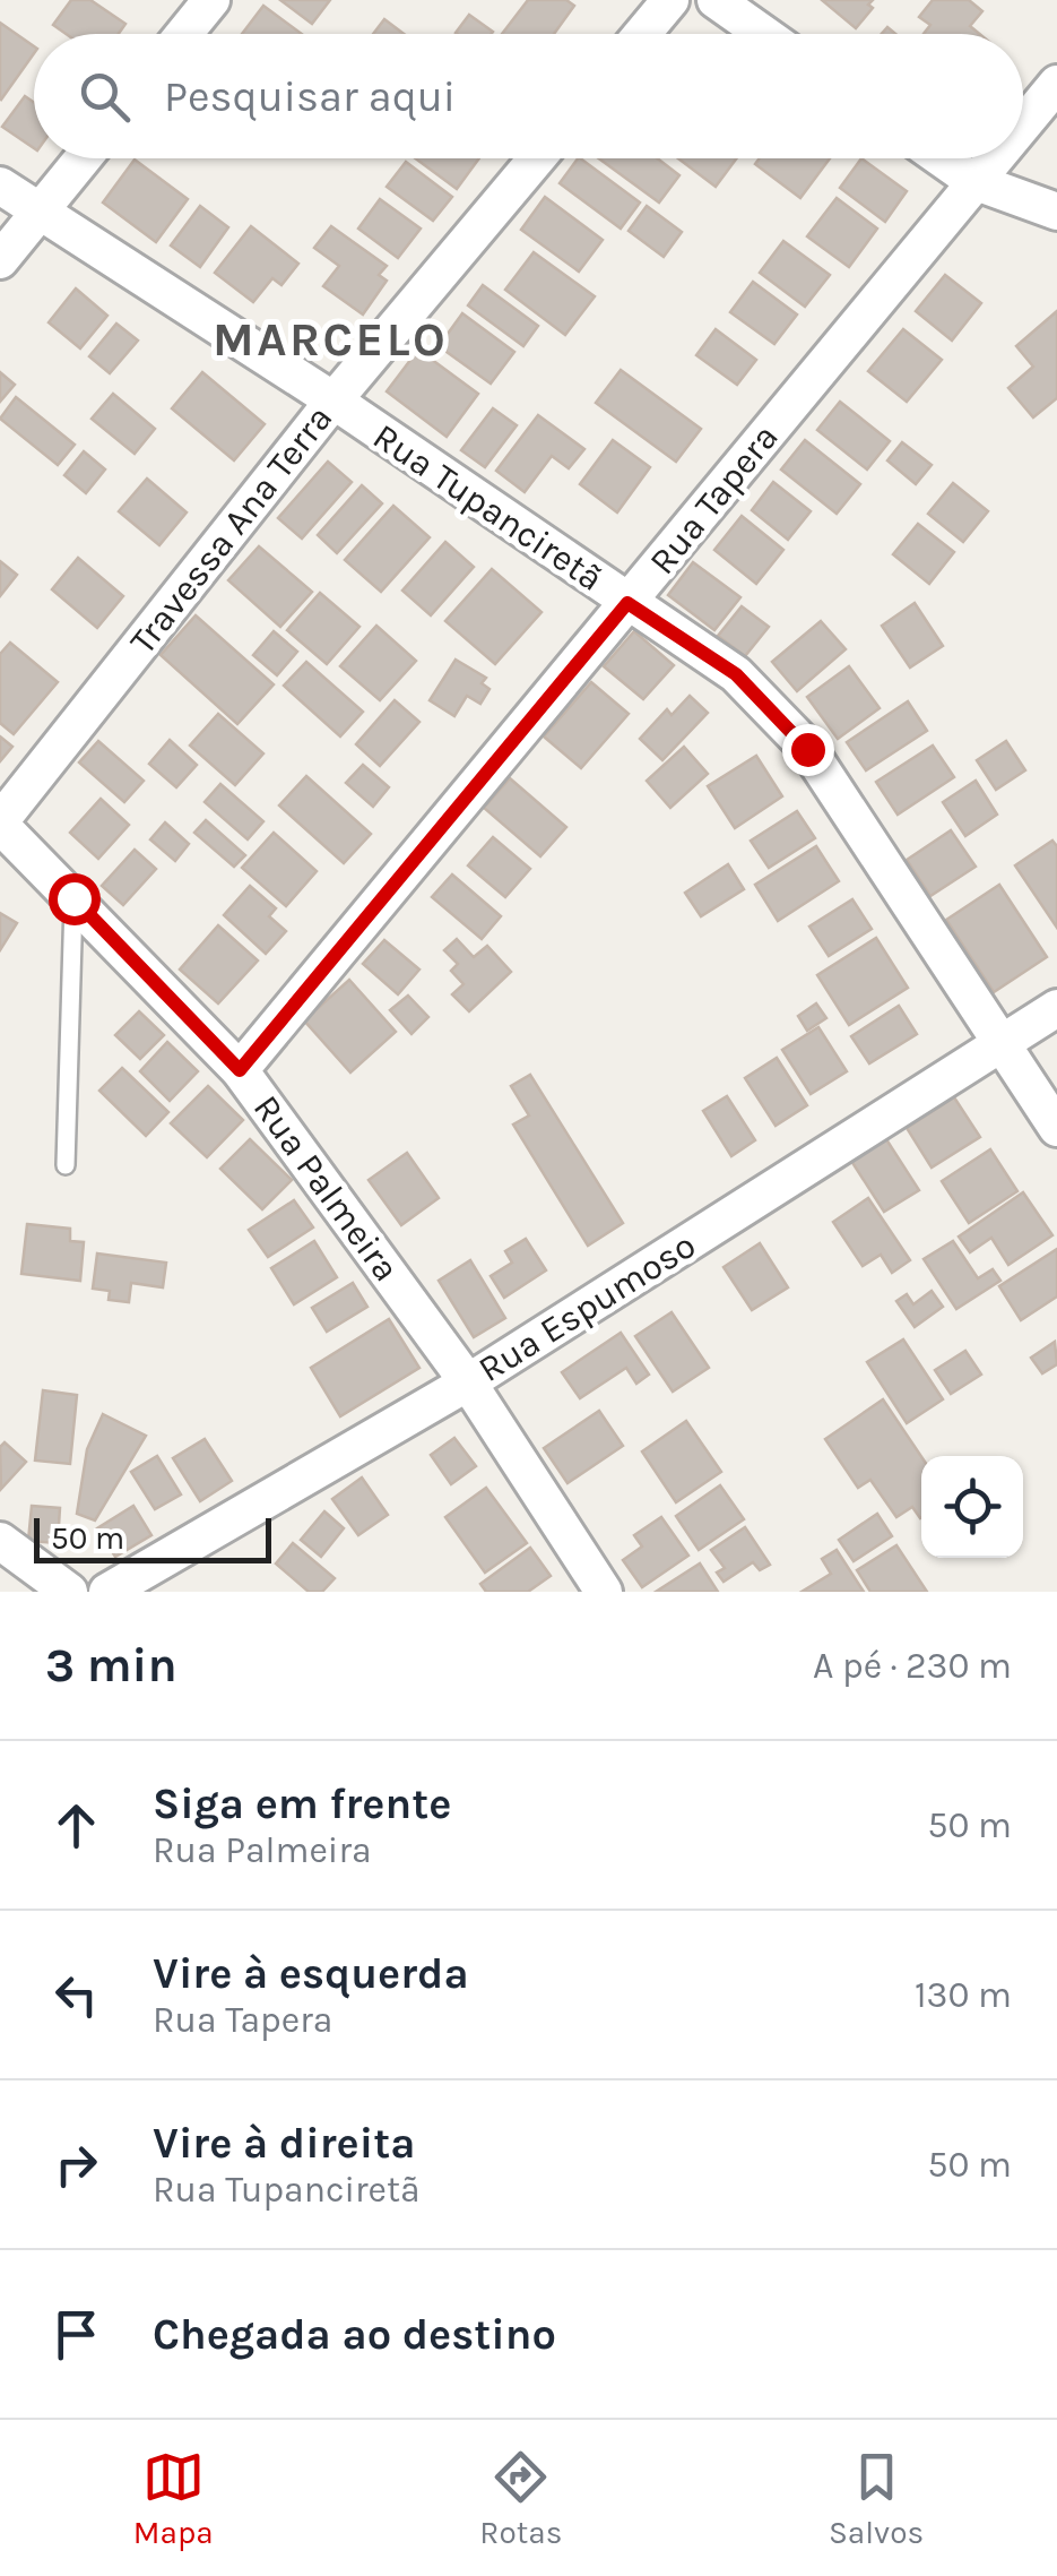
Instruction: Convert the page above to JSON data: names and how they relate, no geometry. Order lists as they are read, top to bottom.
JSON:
{
  "streets": {
    "street": [
      "Rua Tapera",
      "Rua Tupanciretã",
      "Travessa Ana Terra",
      "Rua Palmeira",
      "Rua Espumoso"
    ]
  },
  "crossings": [
    ["Rua Tapera", "Rua Tupanciretã"],
    ["Rua Tapera", "Rua Palmeira"],
    ["Rua Tupanciretã", "Travessa Ana Terra"],
    ["Rua Tupanciretã", "Rua Espumoso"],
    ["Travessa Ana Terra", "Rua Palmeira"],
    ["Rua Palmeira", "Rua Espumoso"]
  ],
  "districts": ["MARCELO"],
  "scale_bar": "50 m",
  "page": {
    "search": "Pesquisar aqui",
    "scale": "50 m",
    "heading": ["3 min", "A pé · 230 m"],
    "list": [
      ["Siga em frente", "Rua Palmeira", "50 m"],
      ["Vire à esquerda", "Rua Tapera", "130 m"],
      ["Vire à direita", "Rua Tupanciretã", "50 m"],
      "Chegada ao destino"
    ],
    "nav": ["Mapa", "Rotas", "Salvos"]
  }
}
